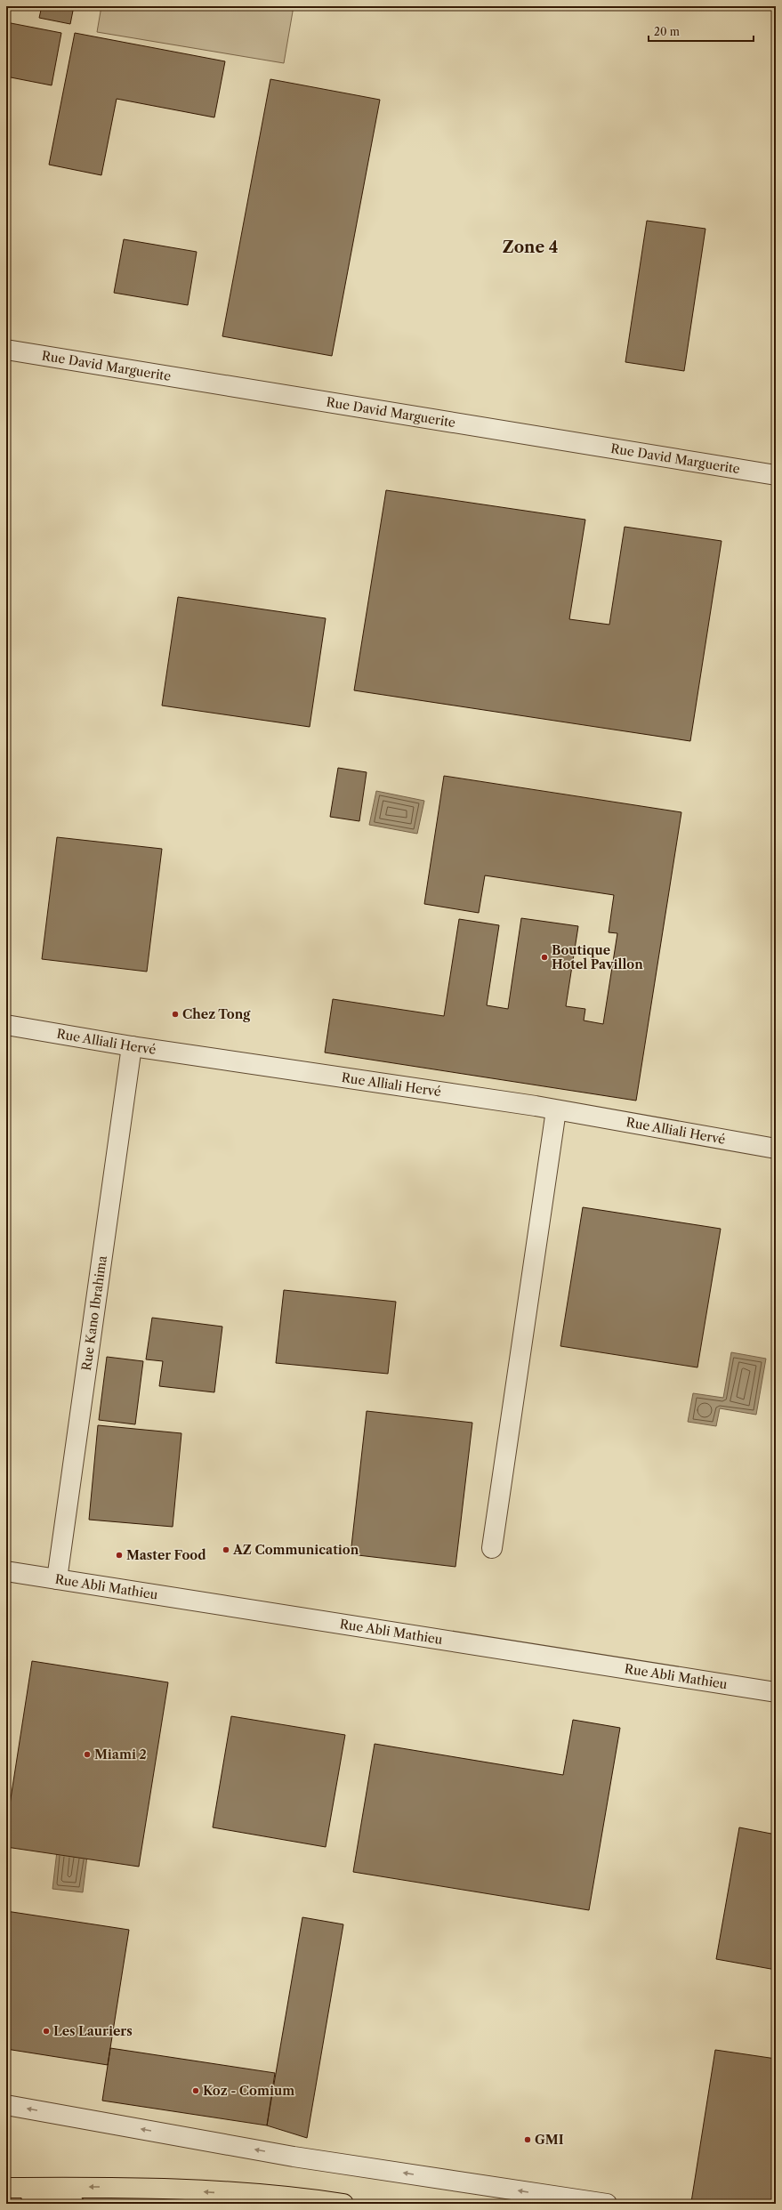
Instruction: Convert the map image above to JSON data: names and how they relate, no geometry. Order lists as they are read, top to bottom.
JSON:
{
  "streets": {
    "street": [
      "Rue David Marguerite",
      "Rue Alliali Hervé",
      "Rue Kano Ibrahima",
      "Rue Abli Mathieu"
    ]
  },
  "crossings": [
    ["Rue Alliali Hervé", "Rue Kano Ibrahima"],
    ["Rue Kano Ibrahima", "Rue Abli Mathieu"]
  ],
  "districts": ["Zone 4"],
  "places": [
    "Boutique Hotel Pavillon",
    "Chez Tong",
    "AZ Communication",
    "Master Food",
    "Miami 2",
    "Les Lauriers",
    "Koz - Comium",
    "GMI"
  ],
  "scale_bar": "20 m"
}
